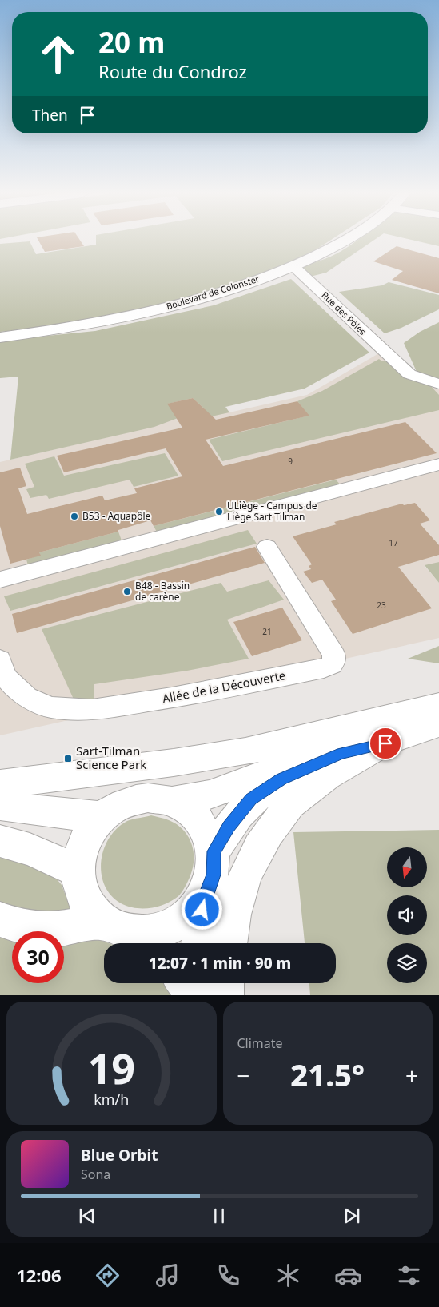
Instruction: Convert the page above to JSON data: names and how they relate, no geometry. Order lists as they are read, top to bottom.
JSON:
{
  "streets": {
    "main road": ["Boulevard de Colonster"],
    "street": ["Rue des Pôles", "Allée de la Découverte"]
  },
  "crossings": [
    ["Boulevard de Colonster", "Rue des Pôles"]
  ],
  "places": {
    "other": ["ULiège - Campus de Liège Sart Tilman", "B53 - Aquapôle", "B48 - Bassin de carène"],
    "transit": ["Sart-Tilman Science Park"]
  },
  "house_numbers": [
    "9",
    "17",
    "23",
    "21"
  ],
  "north": "bottom",
  "page": {
    "turn": ["20 m", "Route du Condroz"],
    "then": "Then",
    "limit": "30",
    "trip": "12:07 · 1 min · 90 m",
    "tile": "Climate",
    "heat": ["−", "21.5°", "+"],
    "song": ["Blue Orbit", "Sona"],
    "tabs": "12:06",
    "gauge": ["19", "km/h"]
  }
}
